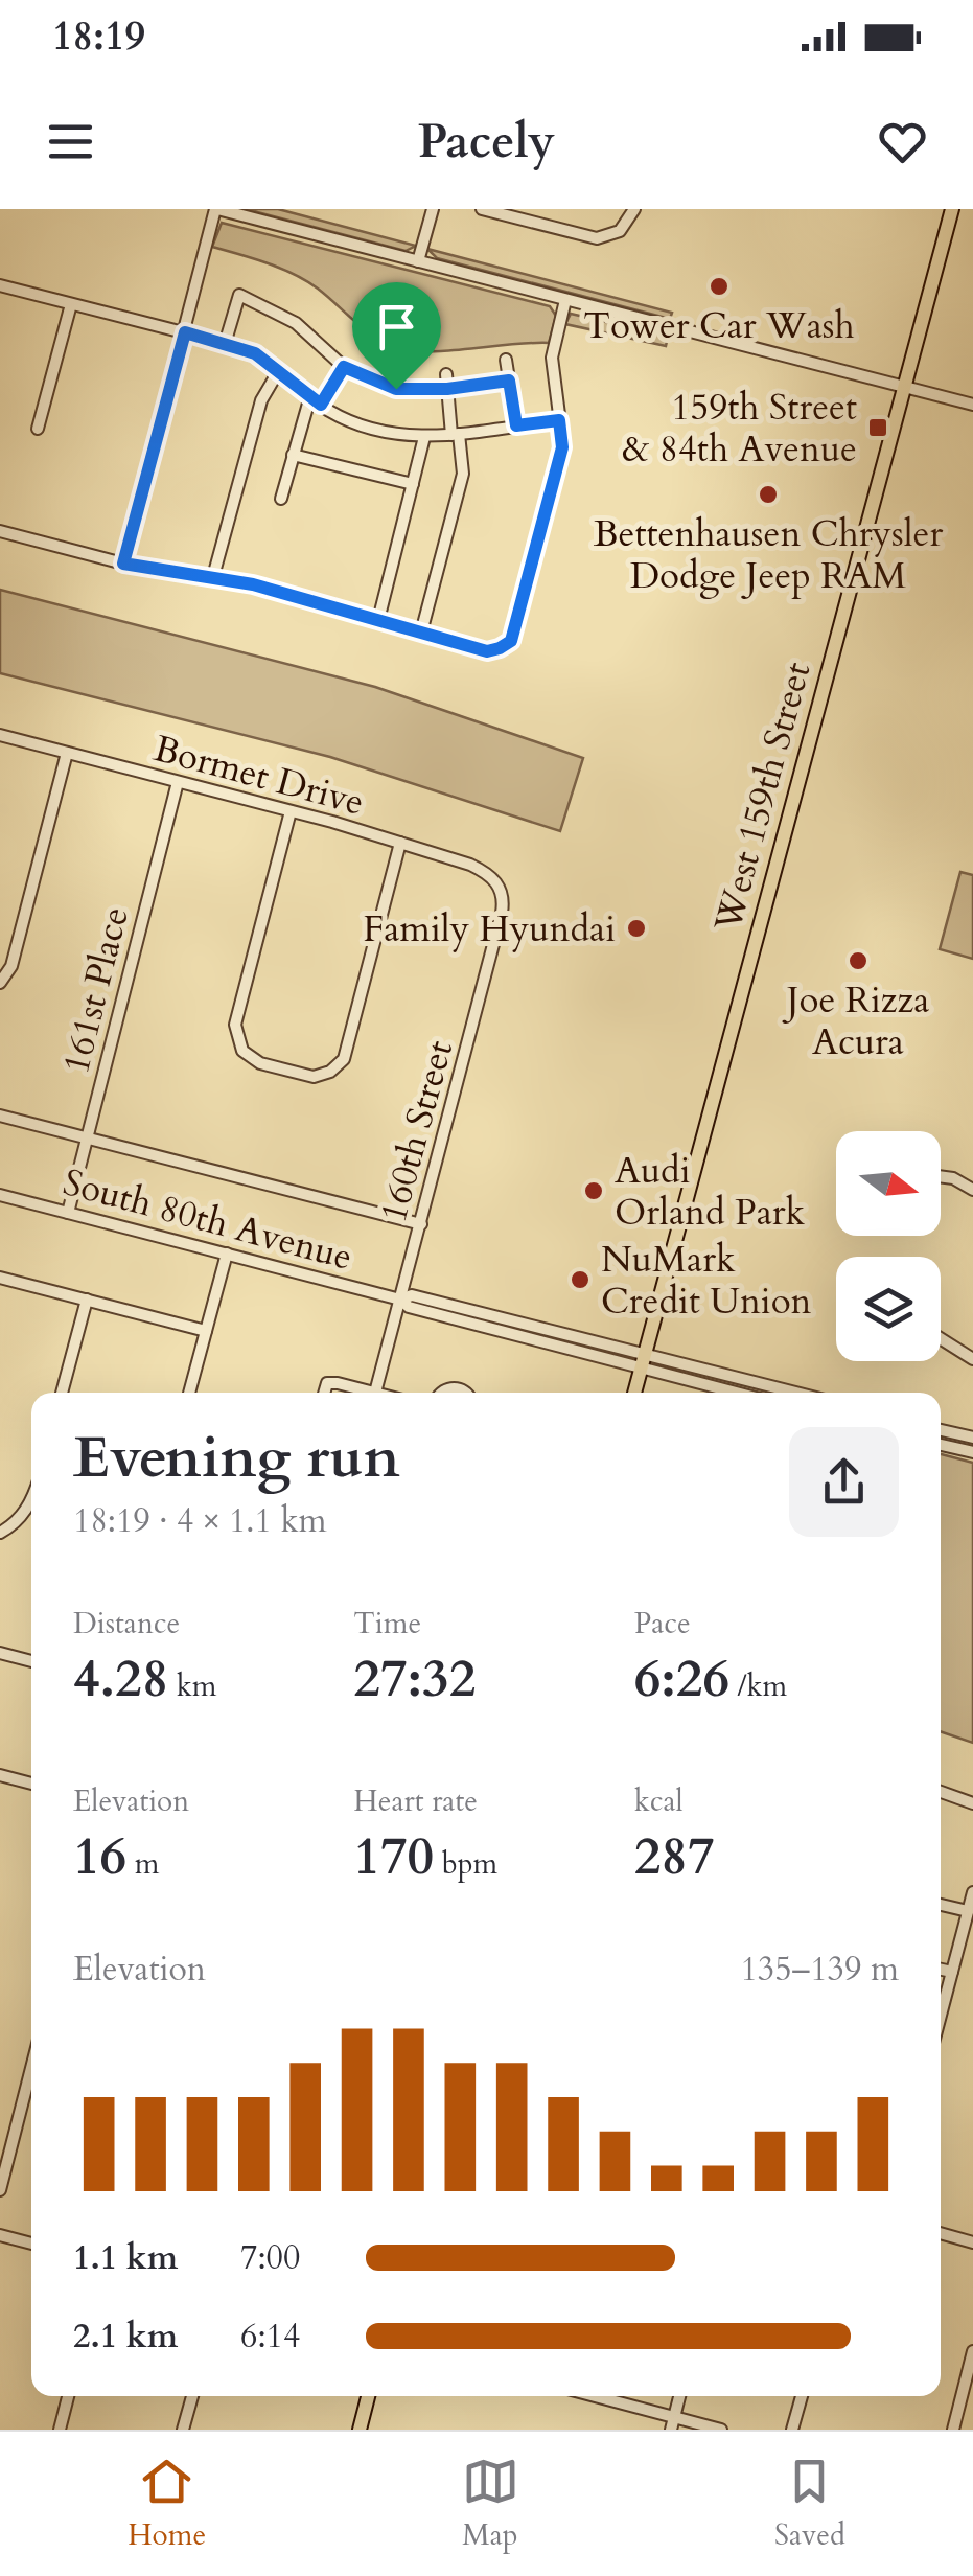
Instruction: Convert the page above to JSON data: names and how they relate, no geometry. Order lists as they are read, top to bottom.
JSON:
{
  "streets": {
    "main road": ["West 159th Street"],
    "street": [
      "Bormet Drive",
      "161st Place",
      "160th Street",
      "South 80th Avenue"
    ]
  },
  "crossings": [
    ["Bormet Drive", "161st Place"],
    ["Bormet Drive", "160th Street"],
    ["West 159th Street", "South 80th Avenue"],
    ["161st Place", "South 80th Avenue"],
    ["160th Street", "South 80th Avenue"]
  ],
  "places": {
    "other": [
      "Tower Car Wash",
      "Bettenhausen Chrysler Dodge Jeep RAM",
      "Family Hyundai",
      "Joe Rizza Acura",
      "Audi Orland Park",
      "NuMark Credit Union"
    ],
    "transit": ["159th Street & 84th Avenue"]
  },
  "north": "right",
  "page": {
    "status": "18:19",
    "header": "Pacely",
    "heading": ["Evening run", "18:19 · 4 × 1.1 km"],
    "stats": [
      ["Distance", "4.28 km"],
      ["Time", "27:32"],
      ["Pace", "6:26 /km"],
      ["Elevation", "16 m"],
      ["Heart rate", "170 bpm"],
      ["kcal", "287"]
    ],
    "chart": ["Elevation", "135–139 m"],
    "list": [
      {
        "name": "1.1 km",
        "note": "7:00"
      },
      {
        "name": "2.1 km",
        "note": "6:14"
      }
    ],
    "tabs": ["Home", "Map", "Saved"]
  }
}
